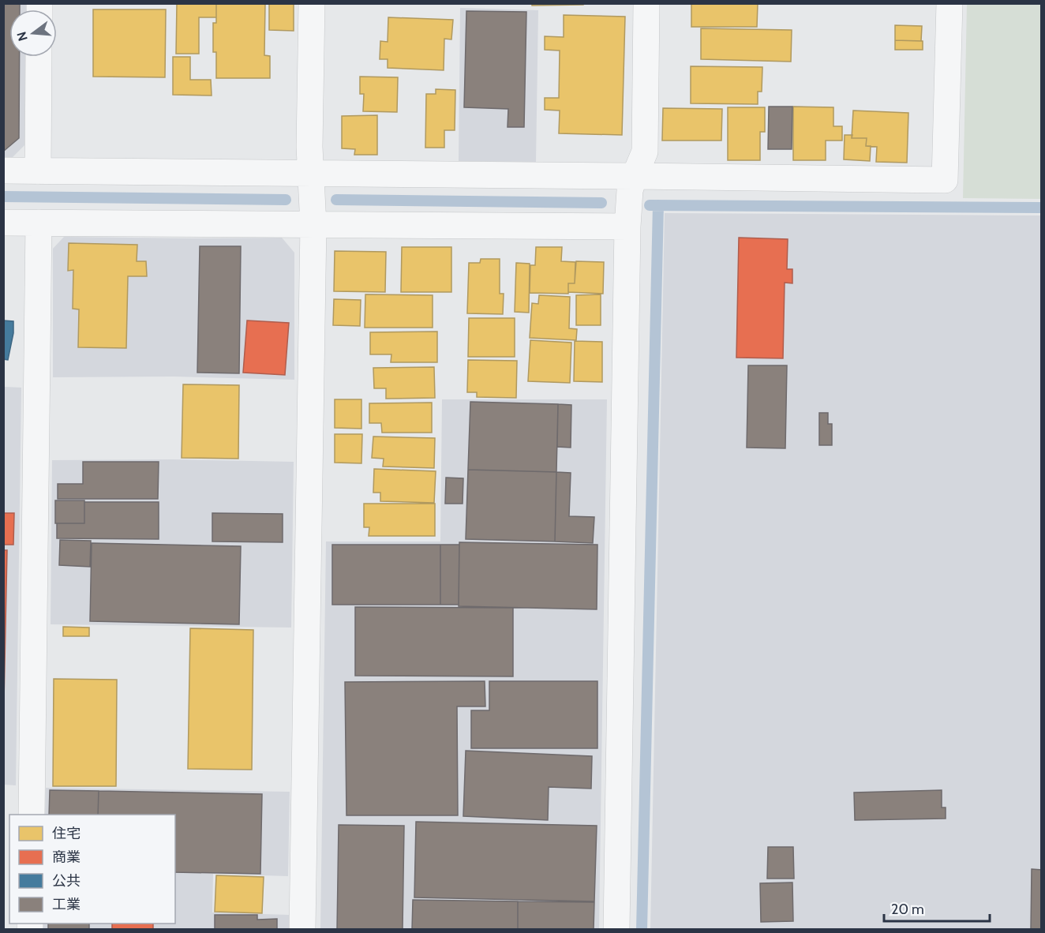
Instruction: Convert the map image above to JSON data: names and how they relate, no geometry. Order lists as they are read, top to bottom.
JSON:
{
  "legend": [
    "住宅",
    "商業",
    "公共",
    "工業"
  ],
  "scale_bar": "20 m",
  "north": "left"
}
